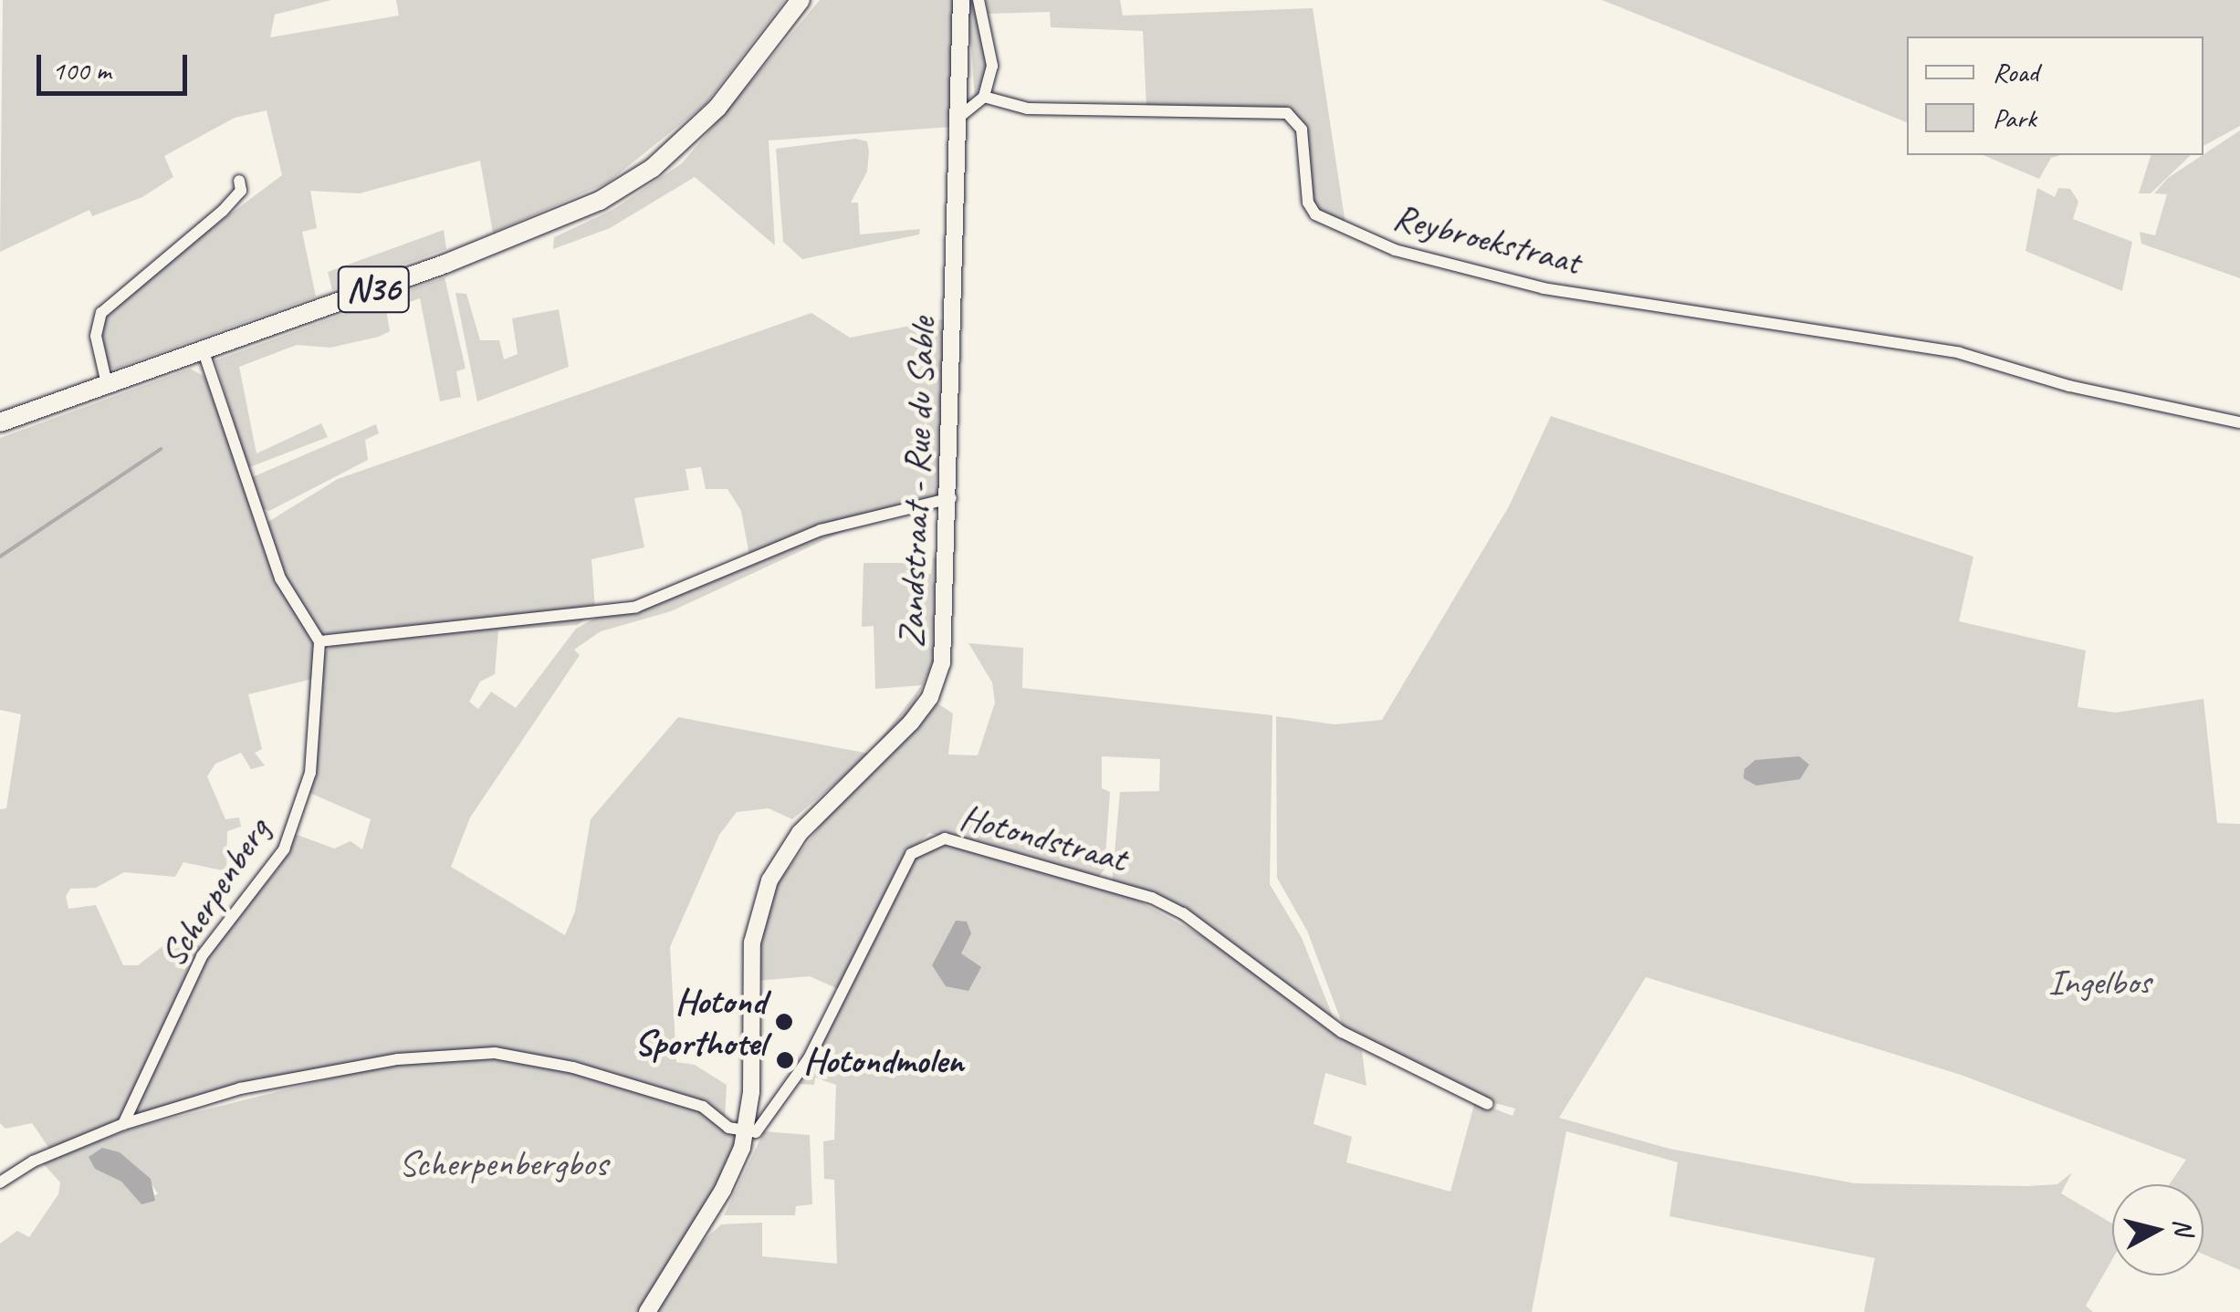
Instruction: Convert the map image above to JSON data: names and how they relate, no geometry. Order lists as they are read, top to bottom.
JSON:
{
  "streets": {
    "main road": ["N36", "Zandstraat - Rue du Sable"],
    "street": ["Reybroekstraat", "Hotondstraat", "Scherpenberg"]
  },
  "crossings": [
    ["Zandstraat - Rue du Sable", "Hotondstraat"]
  ],
  "parks": ["Ingelbos", "Scherpenbergbos"],
  "places": ["Hotond Sporthotel", "Hotondmolen"],
  "legend": ["Road", "Park"],
  "scale_bar": "100 m",
  "north": "right"
}
